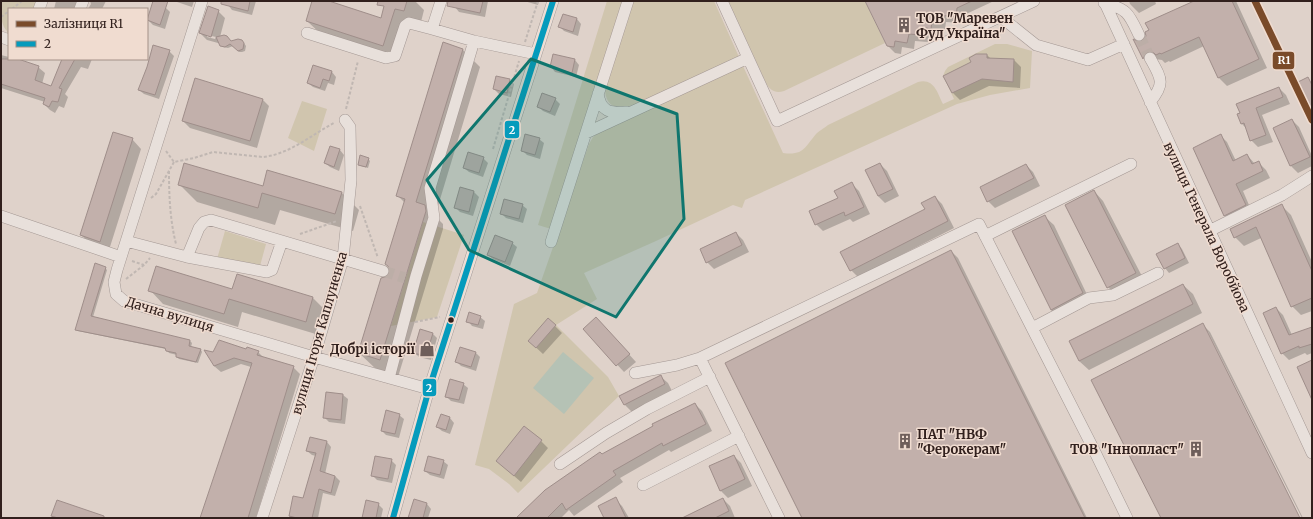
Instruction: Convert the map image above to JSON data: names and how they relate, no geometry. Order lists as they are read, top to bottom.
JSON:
{
  "streets": {
    "street": ["вулиця Генерала Воробйова", "Дачна вулиця", "вулиця Ігоря Каплуненка"]
  },
  "crossings": [
    ["Дачна вулиця", "вулиця Ігоря Каплуненка"]
  ],
  "places": {
    "building": ["ТОВ \"Маревен Фуд Україна\"", "ПАТ \"НВФ \"Ферокерам\"", "ТОВ \"Іннопласт\""],
    "shop": ["Добрі історії"]
  },
  "lines": ["rail line R1", "transit line 2"],
  "legend": ["Залізниця R1", "2"]
}
